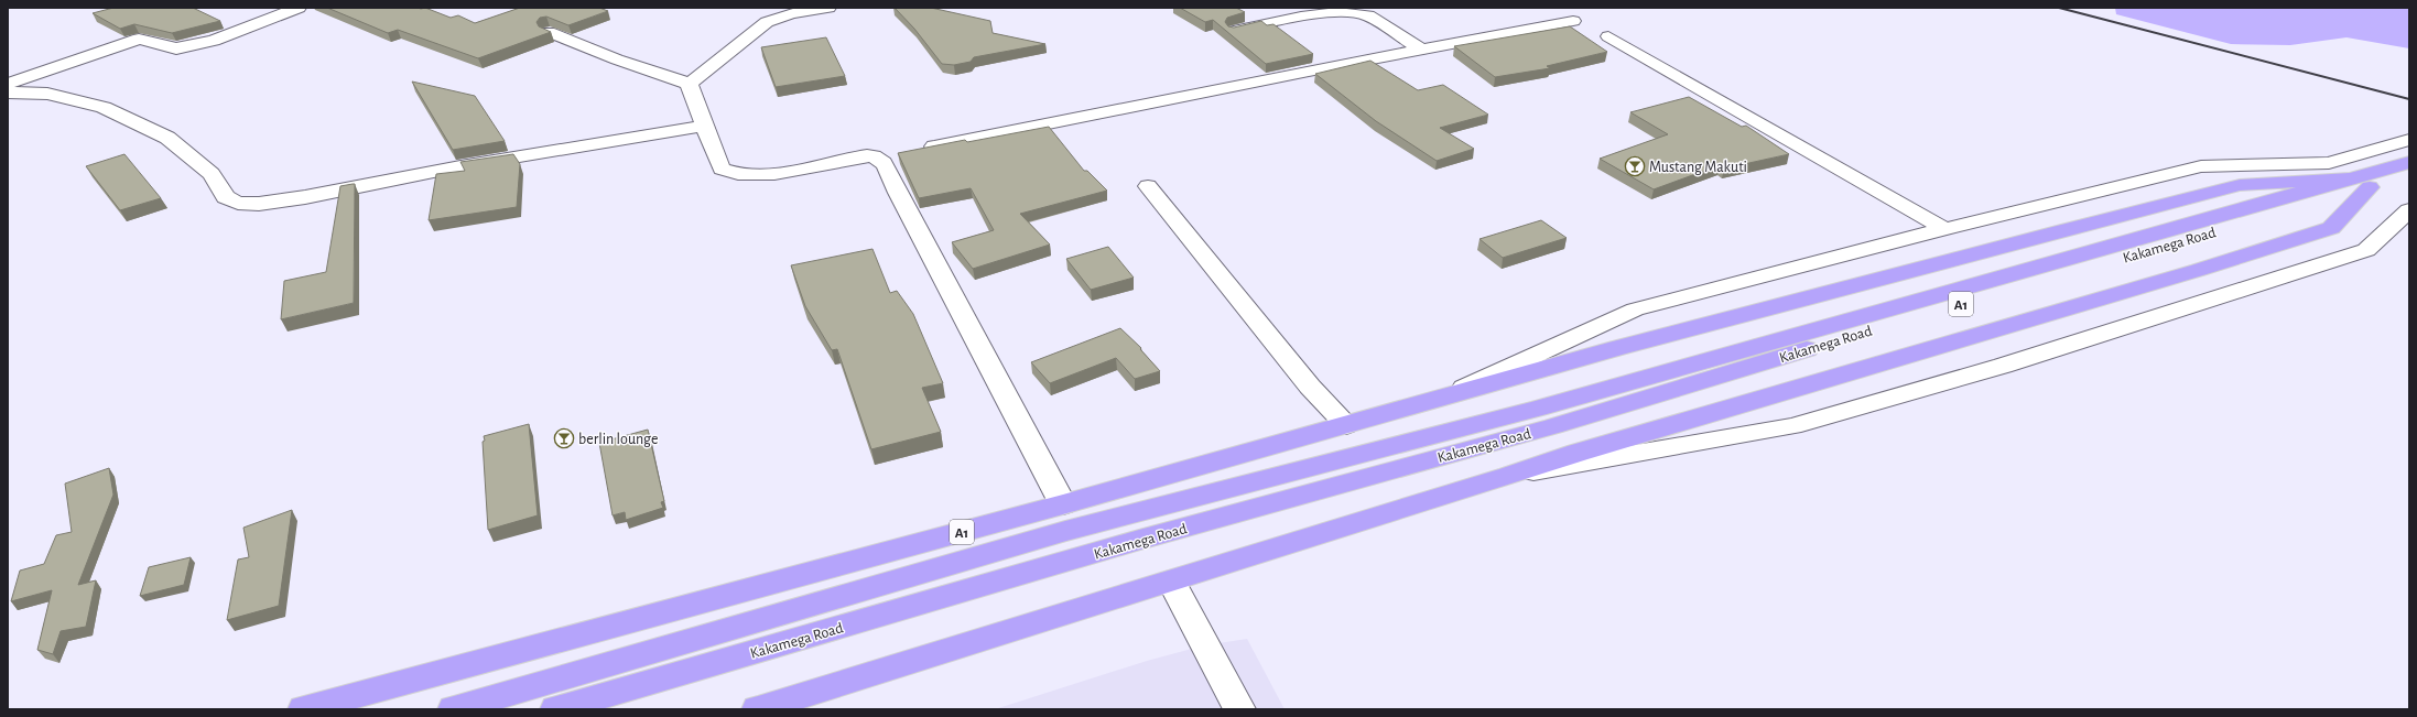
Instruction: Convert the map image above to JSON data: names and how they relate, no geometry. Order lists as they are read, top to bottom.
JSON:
{
  "streets": {
    "highway": ["Kakamega Road", "A1"]
  },
  "crossings": [
    ["Kakamega Road", "A1"]
  ],
  "places": {
    "bar": ["Mustang Makuti", "berlin lounge"]
  }
}
